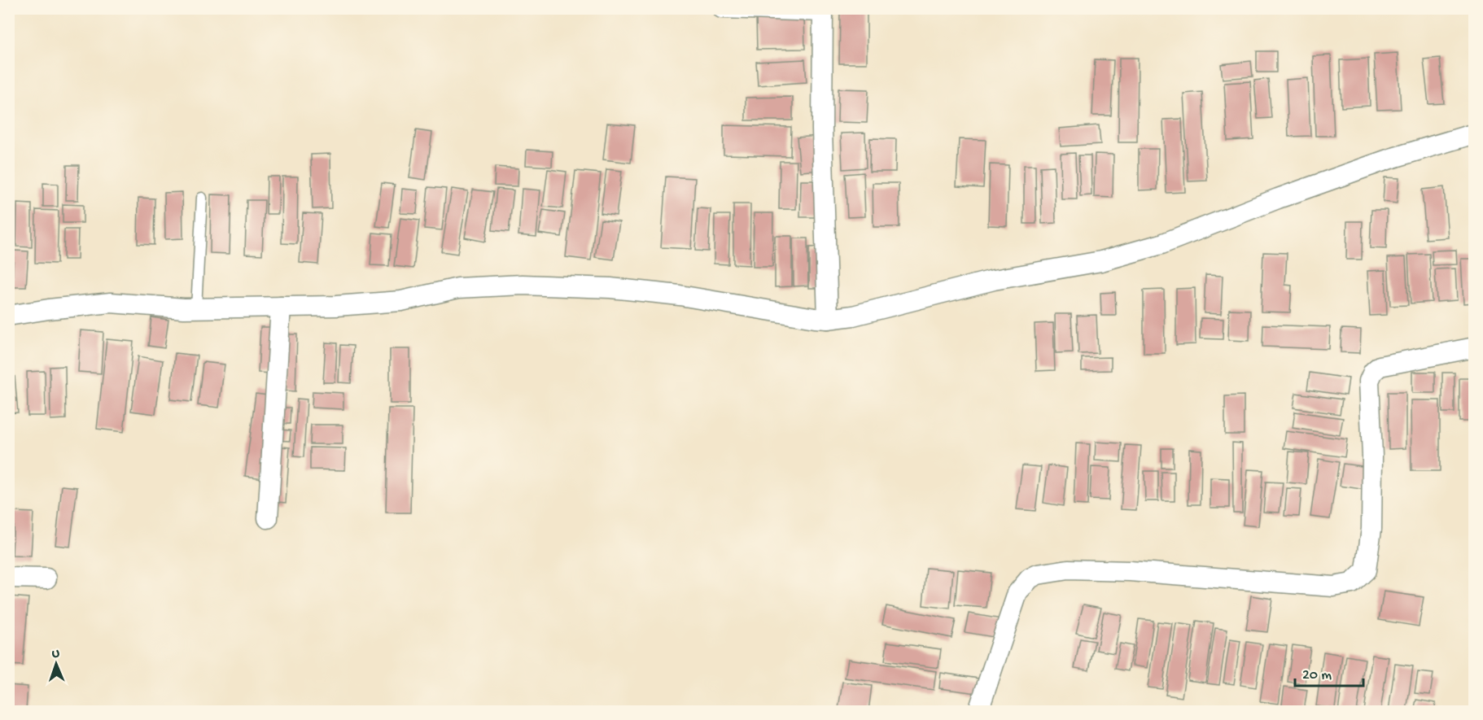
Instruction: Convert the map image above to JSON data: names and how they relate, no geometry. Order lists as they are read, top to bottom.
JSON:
{
  "scale_bar": "20 m",
  "north": "top"
}
